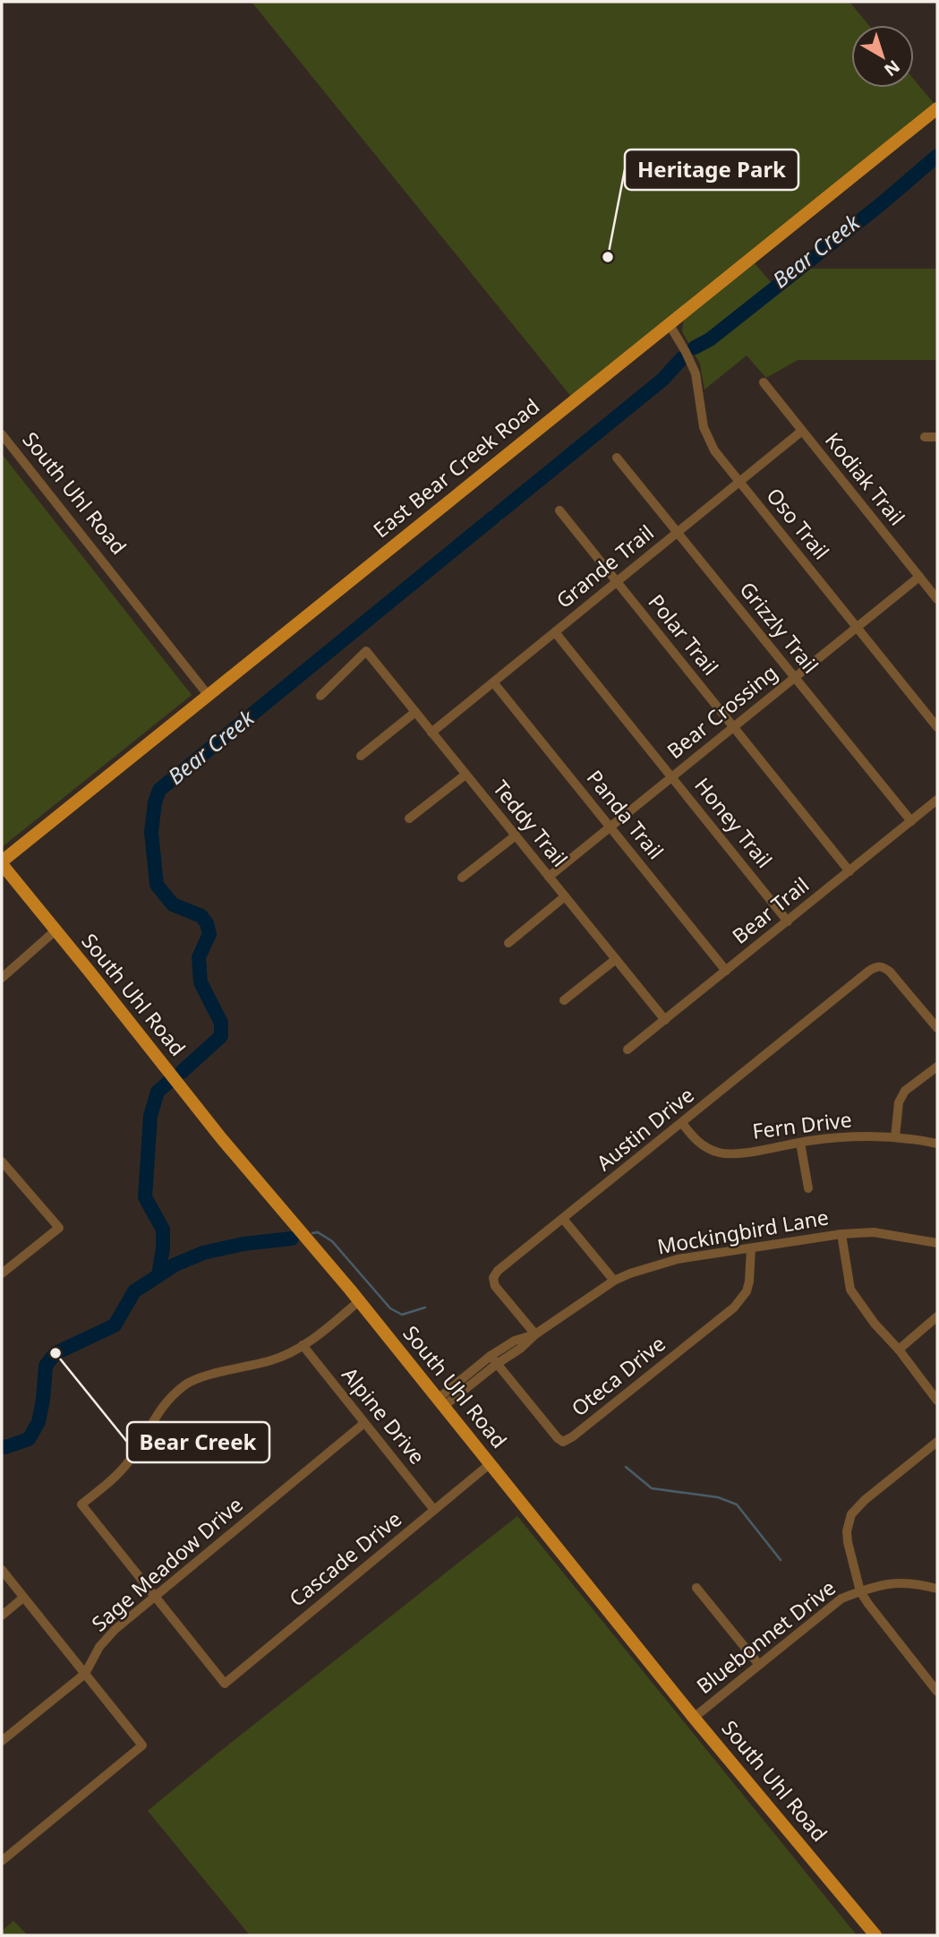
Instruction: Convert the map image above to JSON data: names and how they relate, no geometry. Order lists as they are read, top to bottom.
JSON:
{
  "streets": {
    "main road": ["East Bear Creek Road", "South Uhl Road"],
    "street": [
      "Kodiak Trail",
      "Oso Trail",
      "Grande Trail",
      "Grizzly Trail",
      "Polar Trail",
      "Bear Crossing",
      "Panda Trail",
      "Honey Trail",
      "Teddy Trail",
      "Bear Trail",
      "Fern Drive",
      "Austin Drive",
      "Mockingbird Lane",
      "Oteca Drive",
      "Alpine Drive",
      "Cascade Drive",
      "Sage Meadow Drive",
      "Bluebonnet Drive"
    ]
  },
  "crossings": [
    ["East Bear Creek Road", "South Uhl Road"],
    ["East Bear Creek Road", "Oso Trail"],
    ["Kodiak Trail", "Grande Trail"],
    ["Kodiak Trail", "Bear Crossing"],
    ["South Uhl Road", "Mockingbird Lane"],
    ["South Uhl Road", "Cascade Drive"],
    ["South Uhl Road", "Bluebonnet Drive"],
    ["Oso Trail", "Grande Trail"],
    ["Oso Trail", "Bear Crossing"],
    ["Grande Trail", "Grizzly Trail"],
    ["Grande Trail", "Polar Trail"],
    ["Grande Trail", "Panda Trail"],
    ["Grande Trail", "Honey Trail"],
    ["Grande Trail", "Teddy Trail"],
    ["Grizzly Trail", "Bear Crossing"],
    ["Grizzly Trail", "Bear Trail"],
    ["Polar Trail", "Bear Crossing"],
    ["Polar Trail", "Bear Trail"],
    ["Bear Crossing", "Panda Trail"],
    ["Bear Crossing", "Honey Trail"],
    ["Bear Crossing", "Teddy Trail"],
    ["Panda Trail", "Bear Trail"],
    ["Honey Trail", "Bear Trail"],
    ["Teddy Trail", "Bear Trail"],
    ["Fern Drive", "Austin Drive"],
    ["Austin Drive", "Mockingbird Lane"],
    ["Mockingbird Lane", "Oteca Drive"],
    ["Alpine Drive", "Cascade Drive"],
    ["Alpine Drive", "Sage Meadow Drive"],
    ["Cascade Drive", "Sage Meadow Drive"]
  ],
  "water": ["Bear Creek"],
  "places": ["Heritage Park", "Bear Creek"],
  "north": "bottom right"
}
